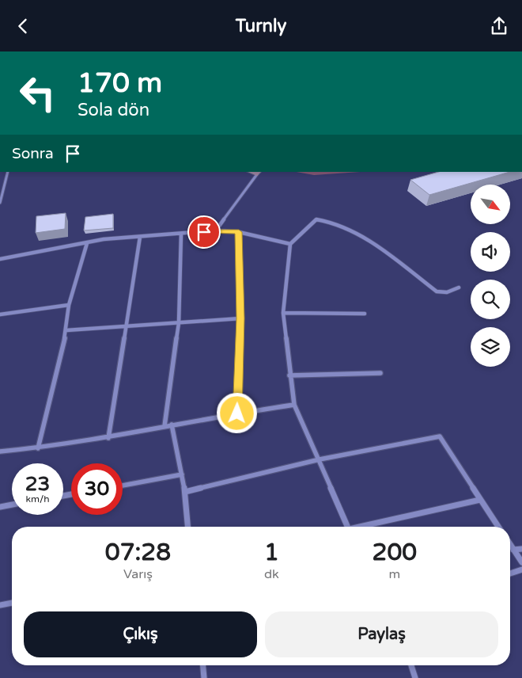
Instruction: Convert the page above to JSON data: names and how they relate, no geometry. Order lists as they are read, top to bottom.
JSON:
{
  "north": "bottom right",
  "page": {
    "header": "Turnly",
    "turn": ["170 m", "Sola dön"],
    "then": "Sonra",
    "speed": "23 km/h",
    "limit": "30",
    "eta": [
      "07:28",
      "Varış",
      "1",
      "dk",
      "200",
      "m"
    ],
    "buttons": ["Çıkış", "Paylaş"]
  }
}
